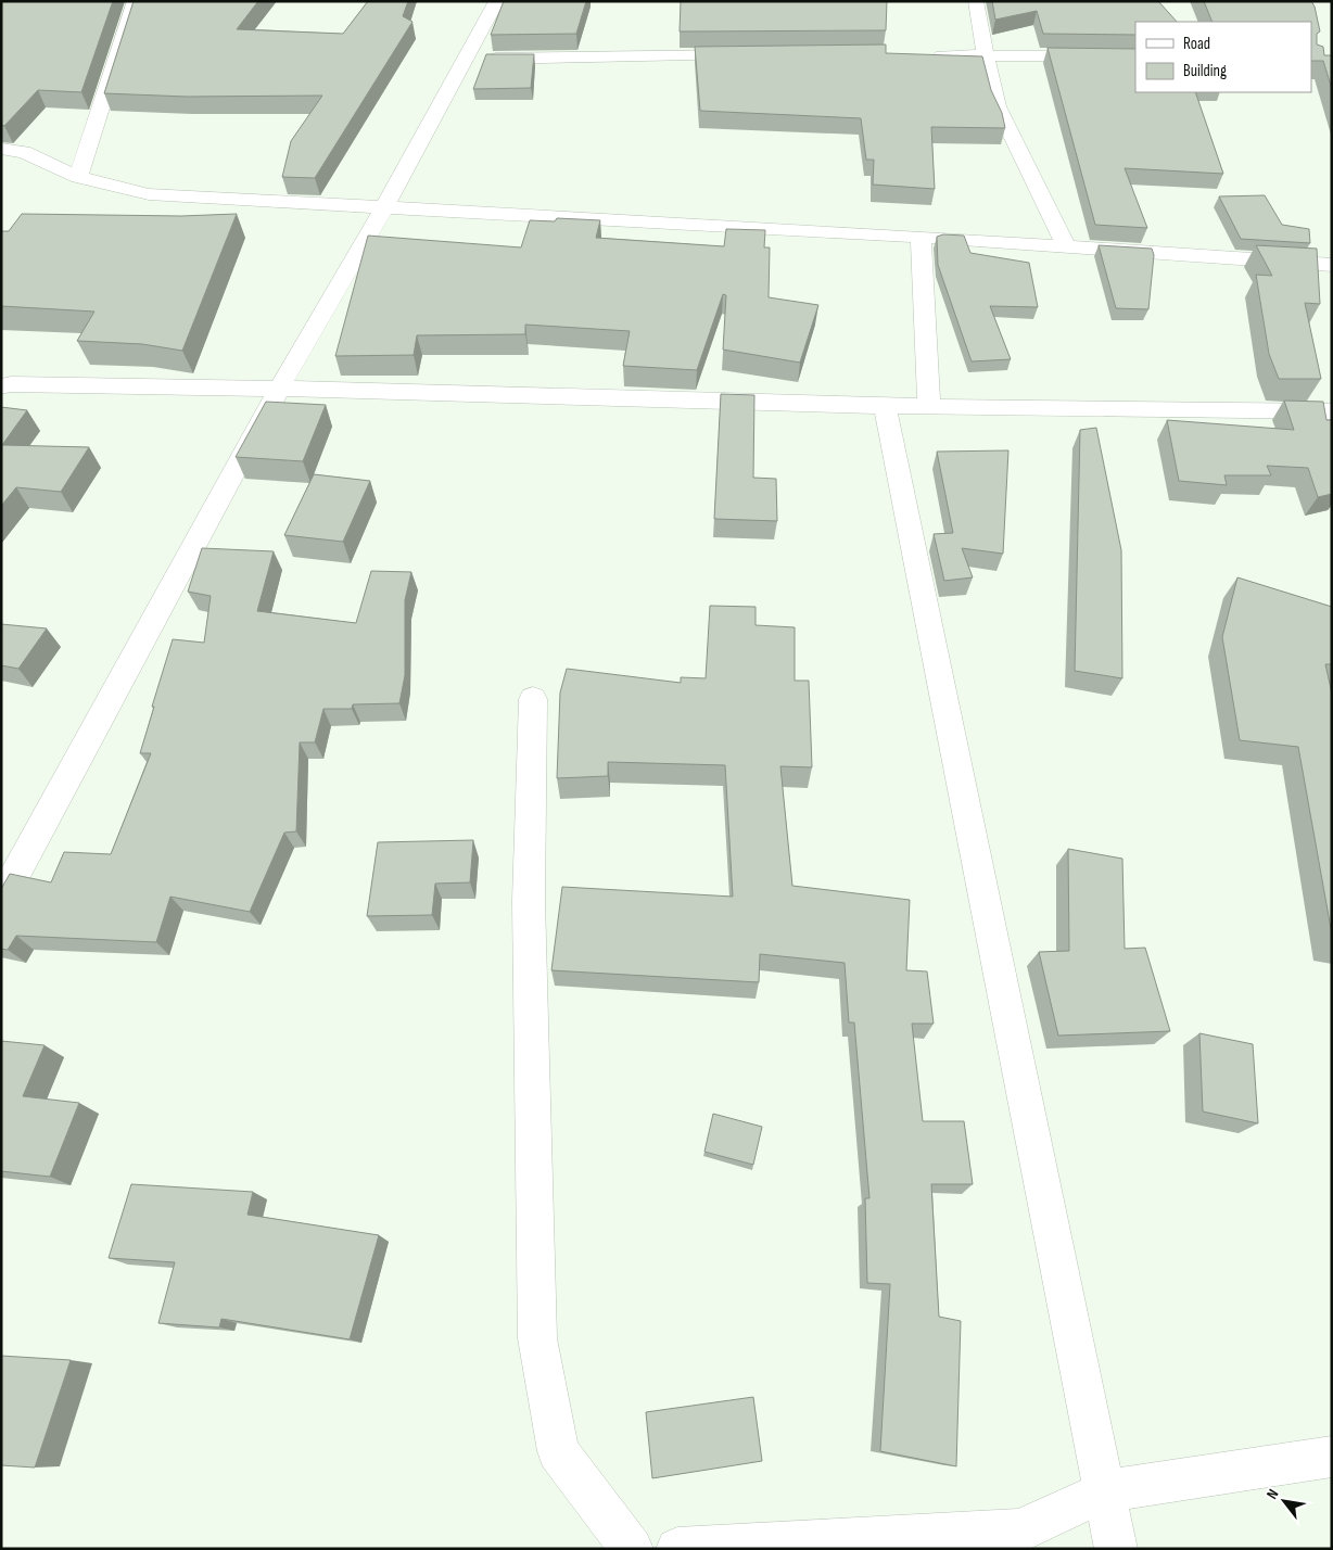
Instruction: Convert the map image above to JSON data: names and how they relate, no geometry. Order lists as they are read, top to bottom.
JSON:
{
  "legend": ["Road", "Building"],
  "north": "top left"
}
